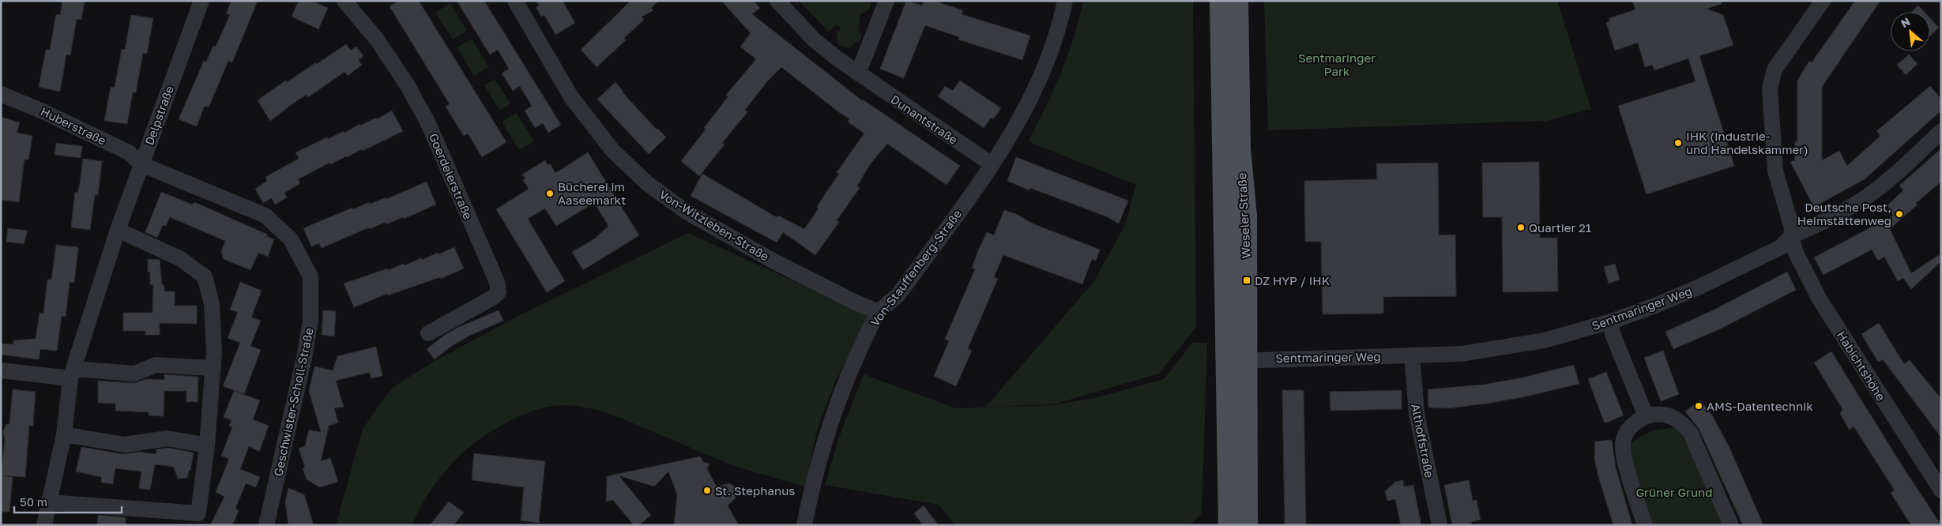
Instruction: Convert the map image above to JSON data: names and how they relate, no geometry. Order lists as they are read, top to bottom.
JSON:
{
  "streets": {
    "main road": ["Weseler Straße"],
    "street": [
      "Delpstraße",
      "Dunantstraße",
      "Huberstraße",
      "Goerdelerstraße",
      "Von-Witzleben-Straße",
      "Von-Stauffenberg-Straße",
      "Sentmaringer Weg",
      "Habichtshöhe",
      "Geschwister-Scholl-Straße",
      "Althoffstraße"
    ]
  },
  "crossings": [
    ["Delpstraße", "Huberstraße"],
    ["Delpstraße", "Geschwister-Scholl-Straße"],
    ["Dunantstraße", "Von-Stauffenberg-Straße"],
    ["Huberstraße", "Geschwister-Scholl-Straße"],
    ["Weseler Straße", "Sentmaringer Weg"],
    ["Von-Witzleben-Straße", "Von-Stauffenberg-Straße"],
    ["Sentmaringer Weg", "Habichtshöhe"],
    ["Sentmaringer Weg", "Althoffstraße"]
  ],
  "parks": ["Sentmaringer Park", "Grüner Grund"],
  "places": {
    "other": [
      "IHK (Industrie- und Handelskammer)",
      "Bücherei im Aaseemarkt",
      "Deutsche Post, Heimstättenweg",
      "Quartier 21",
      "AMS-Datentechnik",
      "St. Stephanus"
    ],
    "transit": ["DZ HYP / IHK"]
  },
  "scale_bar": "50 m",
  "north": "top left"
}
